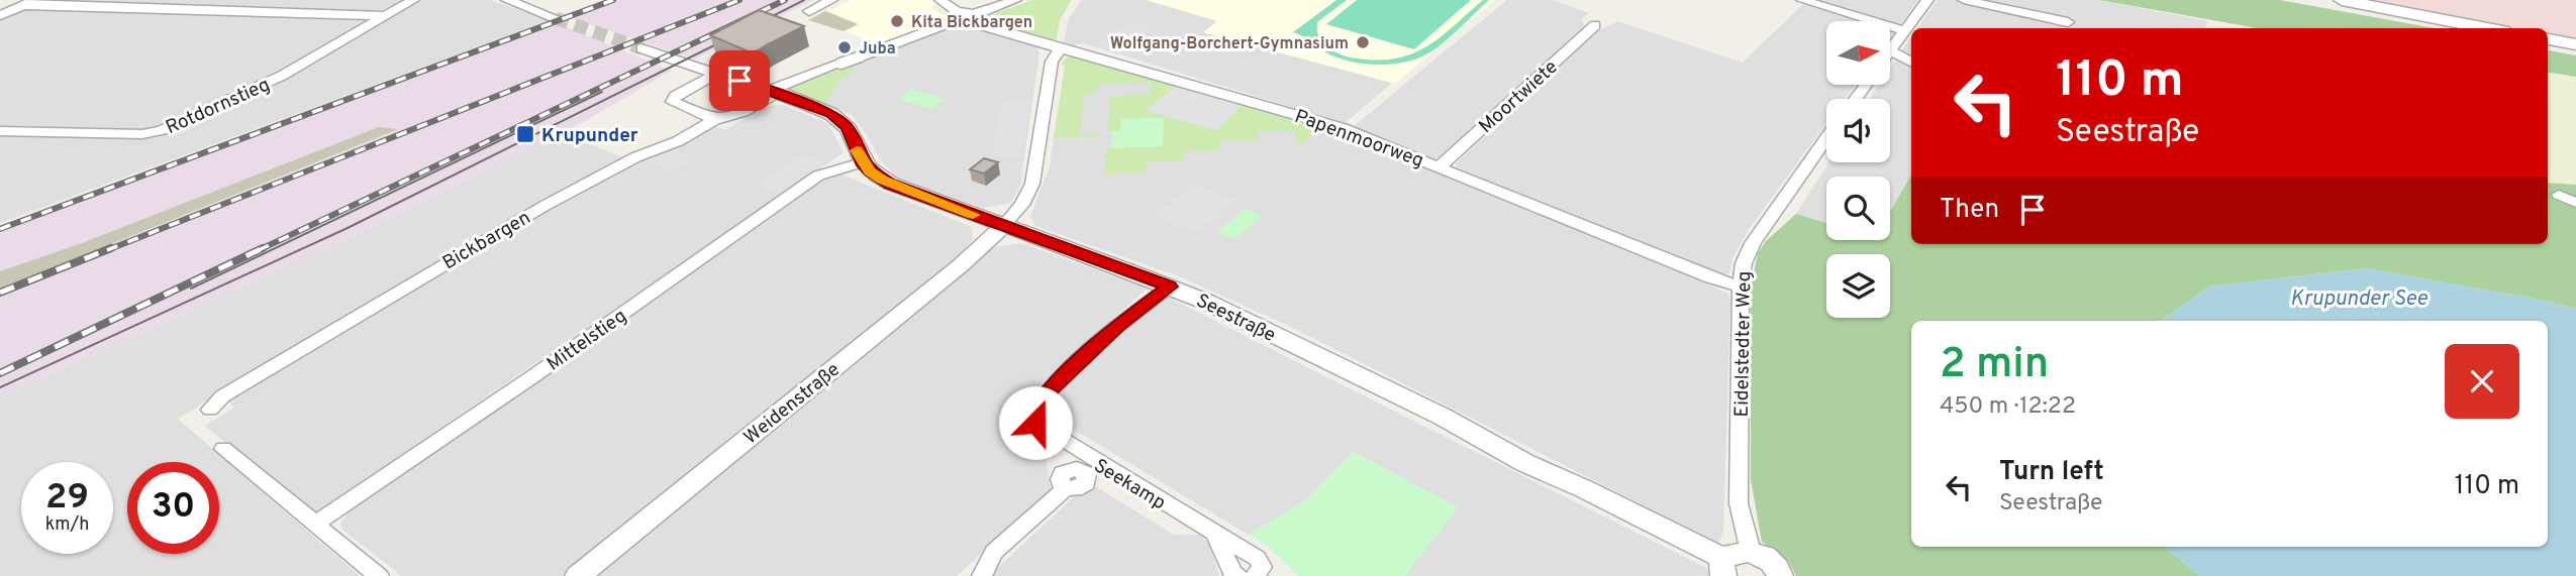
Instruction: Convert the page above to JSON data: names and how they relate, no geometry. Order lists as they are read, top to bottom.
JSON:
{
  "streets": {
    "street": [
      "Moortwiete",
      "Rotdornstieg",
      "Papenmoorweg",
      "Bickbargen",
      "Seestraße",
      "Mittelstieg",
      "Eidelstedter Weg",
      "Weidenstraße",
      "Seekamp"
    ]
  },
  "crossings": [
    ["Moortwiete", "Papenmoorweg"],
    ["Papenmoorweg", "Bickbargen"],
    ["Papenmoorweg", "Eidelstedter Weg"],
    ["Bickbargen", "Seestraße"],
    ["Seestraße", "Mittelstieg"],
    ["Seestraße", "Eidelstedter Weg"],
    ["Seestraße", "Weidenstraße"],
    ["Seestraße", "Seekamp"]
  ],
  "water": ["Krupunder See"],
  "places": {
    "other": ["Kita Bickbargen", "Wolfgang-Borchert-Gymnasium", "Juba"],
    "transit": ["Krupunder"]
  },
  "north": "right",
  "page": {
    "turn": ["110 m", "Seestraße"],
    "then": "Then",
    "heading": ["2 min", "450 m · 12:22"],
    "list": [
      {
        "name": "Turn left",
        "note": "Seestraße",
        "value": "110 m"
      }
    ],
    "speed": "29 km/h",
    "limit": "30"
  }
}
